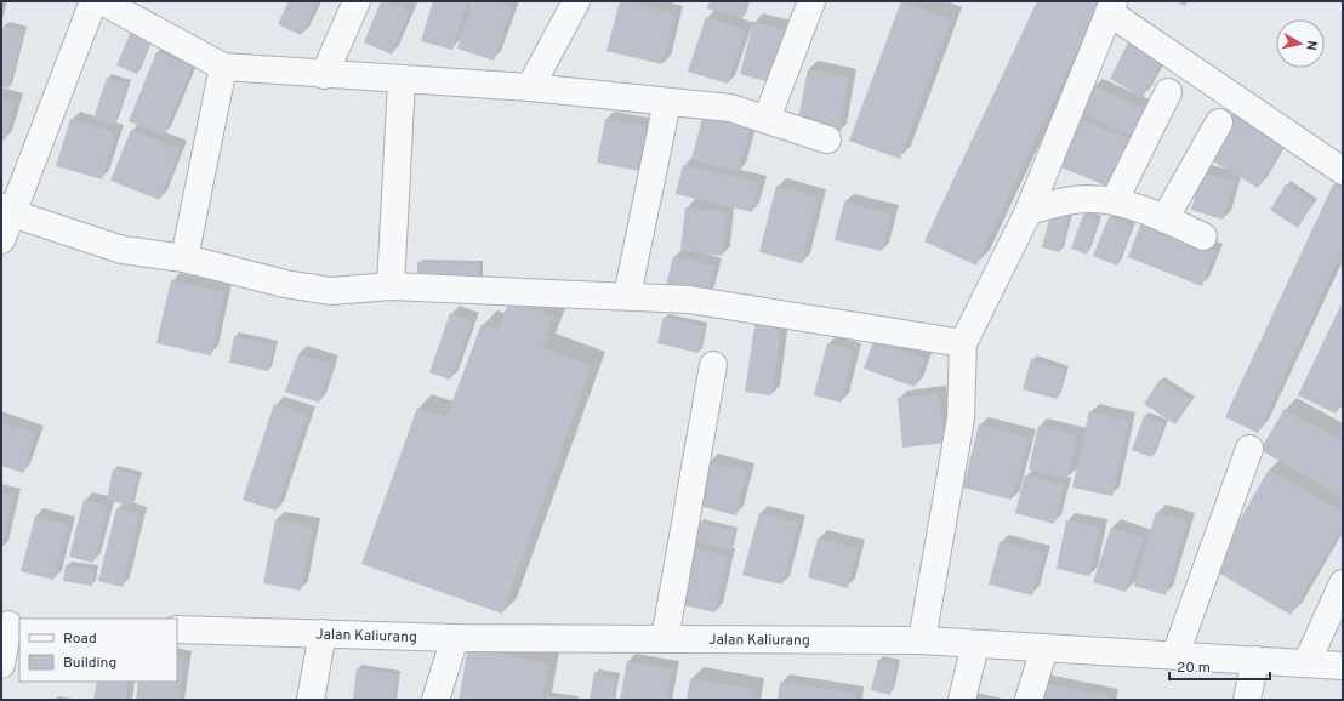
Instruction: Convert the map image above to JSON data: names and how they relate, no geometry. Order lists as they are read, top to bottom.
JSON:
{
  "streets": {
    "street": ["Jalan Kaliurang"]
  },
  "legend": ["Road", "Building"],
  "scale_bar": "20 m",
  "north": "right"
}
